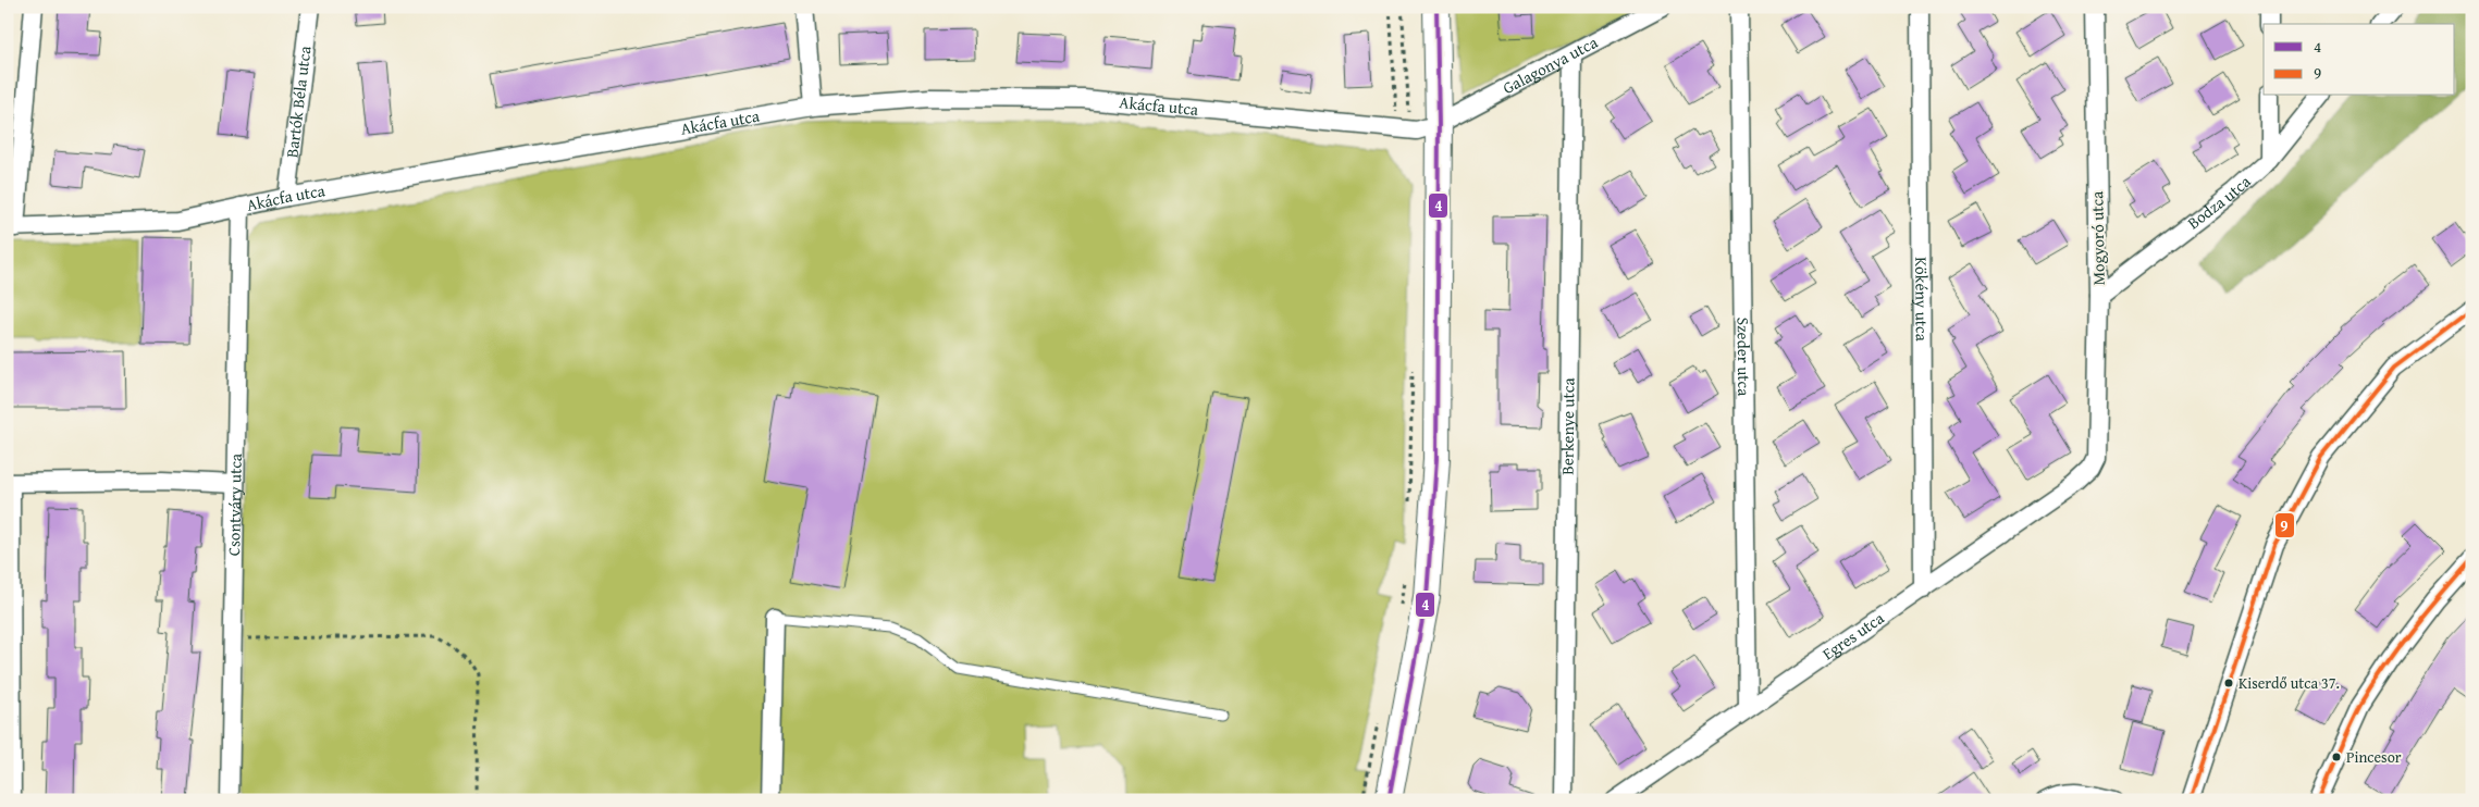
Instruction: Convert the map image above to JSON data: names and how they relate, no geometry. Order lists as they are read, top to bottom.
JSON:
{
  "streets": {
    "street": [
      "Galagonya utca",
      "Bartók Béla utca",
      "Akácfa utca",
      "Bodza utca",
      "Mogyoró utca",
      "Kökény utca",
      "Szeder utca",
      "Berkenye utca",
      "Csontváry utca",
      "Egres utca"
    ]
  },
  "crossings": [
    ["Galagonya utca", "Akácfa utca"],
    ["Galagonya utca", "Berkenye utca"],
    ["Bartók Béla utca", "Akácfa utca"],
    ["Akácfa utca", "Csontváry utca"],
    ["Bodza utca", "Mogyoró utca"],
    ["Mogyoró utca", "Egres utca"],
    ["Kökény utca", "Egres utca"],
    ["Szeder utca", "Egres utca"]
  ],
  "places": ["Kiserdő utca 37.", "Pincesor"],
  "lines": ["transit line 4", "transit line 9"],
  "legend": ["4", "9"]
}
